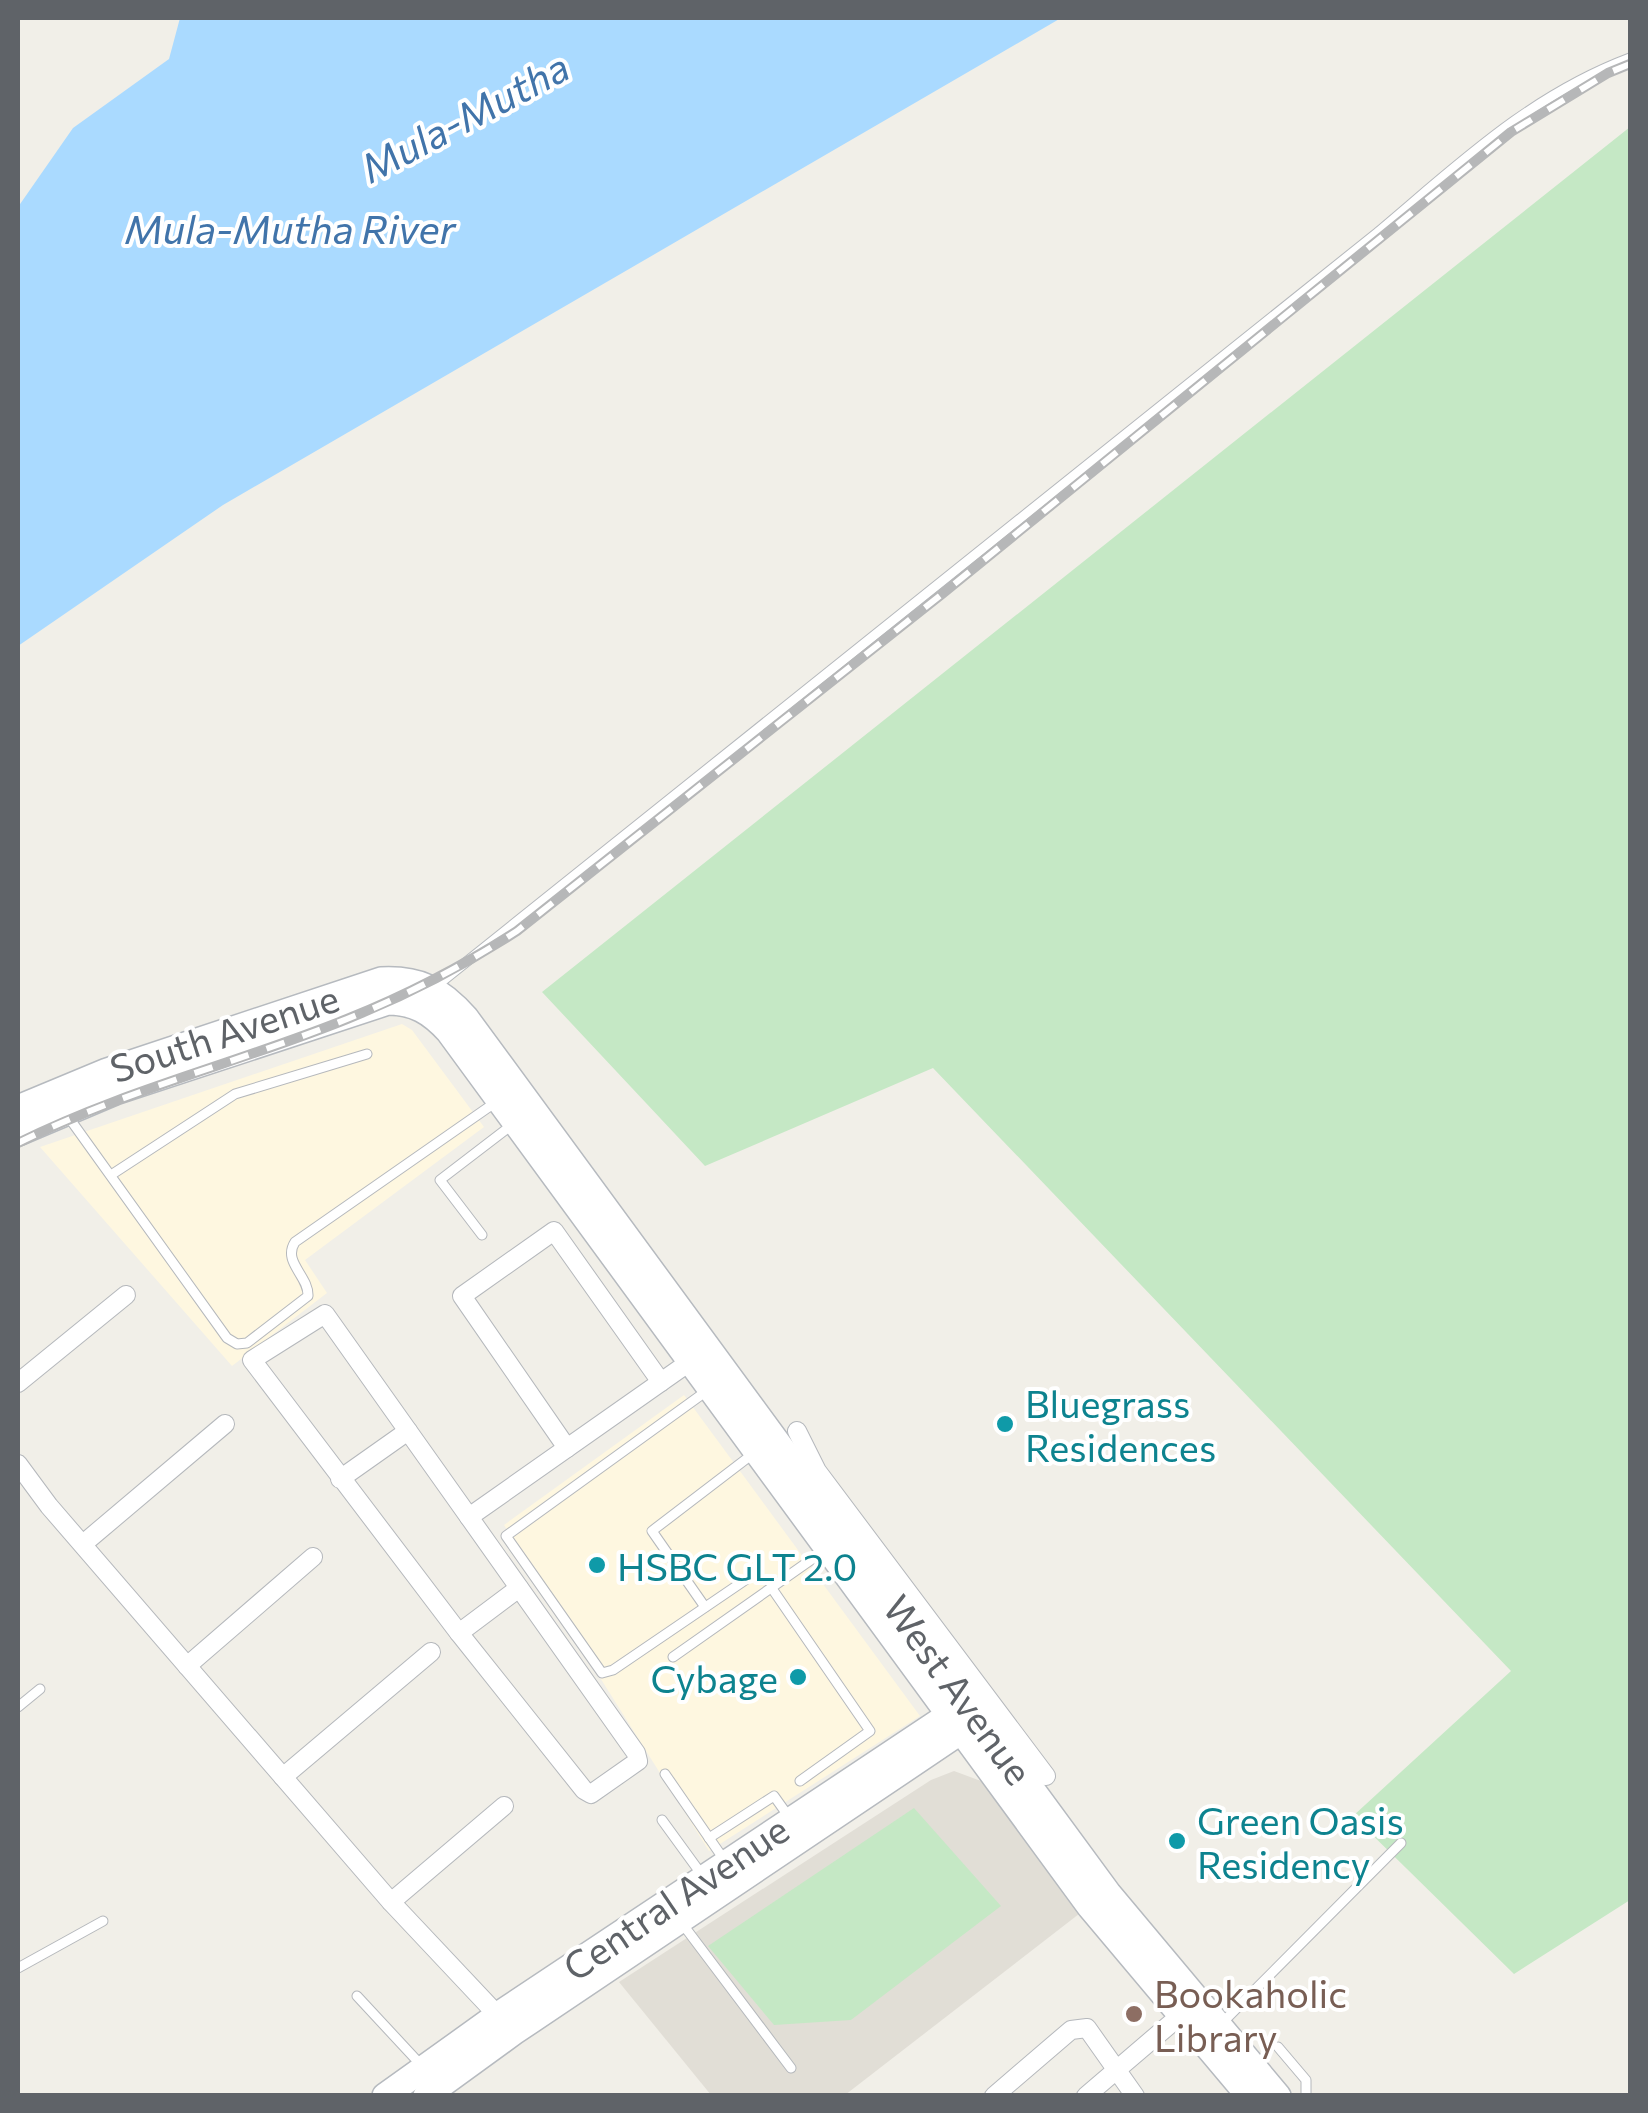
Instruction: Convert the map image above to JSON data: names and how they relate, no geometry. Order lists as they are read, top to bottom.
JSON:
{
  "streets": {
    "main road": ["South Avenue", "West Avenue", "Central Avenue"]
  },
  "crossings": [
    ["South Avenue", "West Avenue"],
    ["West Avenue", "Central Avenue"]
  ],
  "water": ["Mula-Mutha", "Mula-Mutha River"],
  "places": [
    "Bluegrass Residences",
    "HSBC GLT 2.0",
    "Cybage",
    "Green Oasis Residency",
    "Bookaholic Library"
  ]
}
